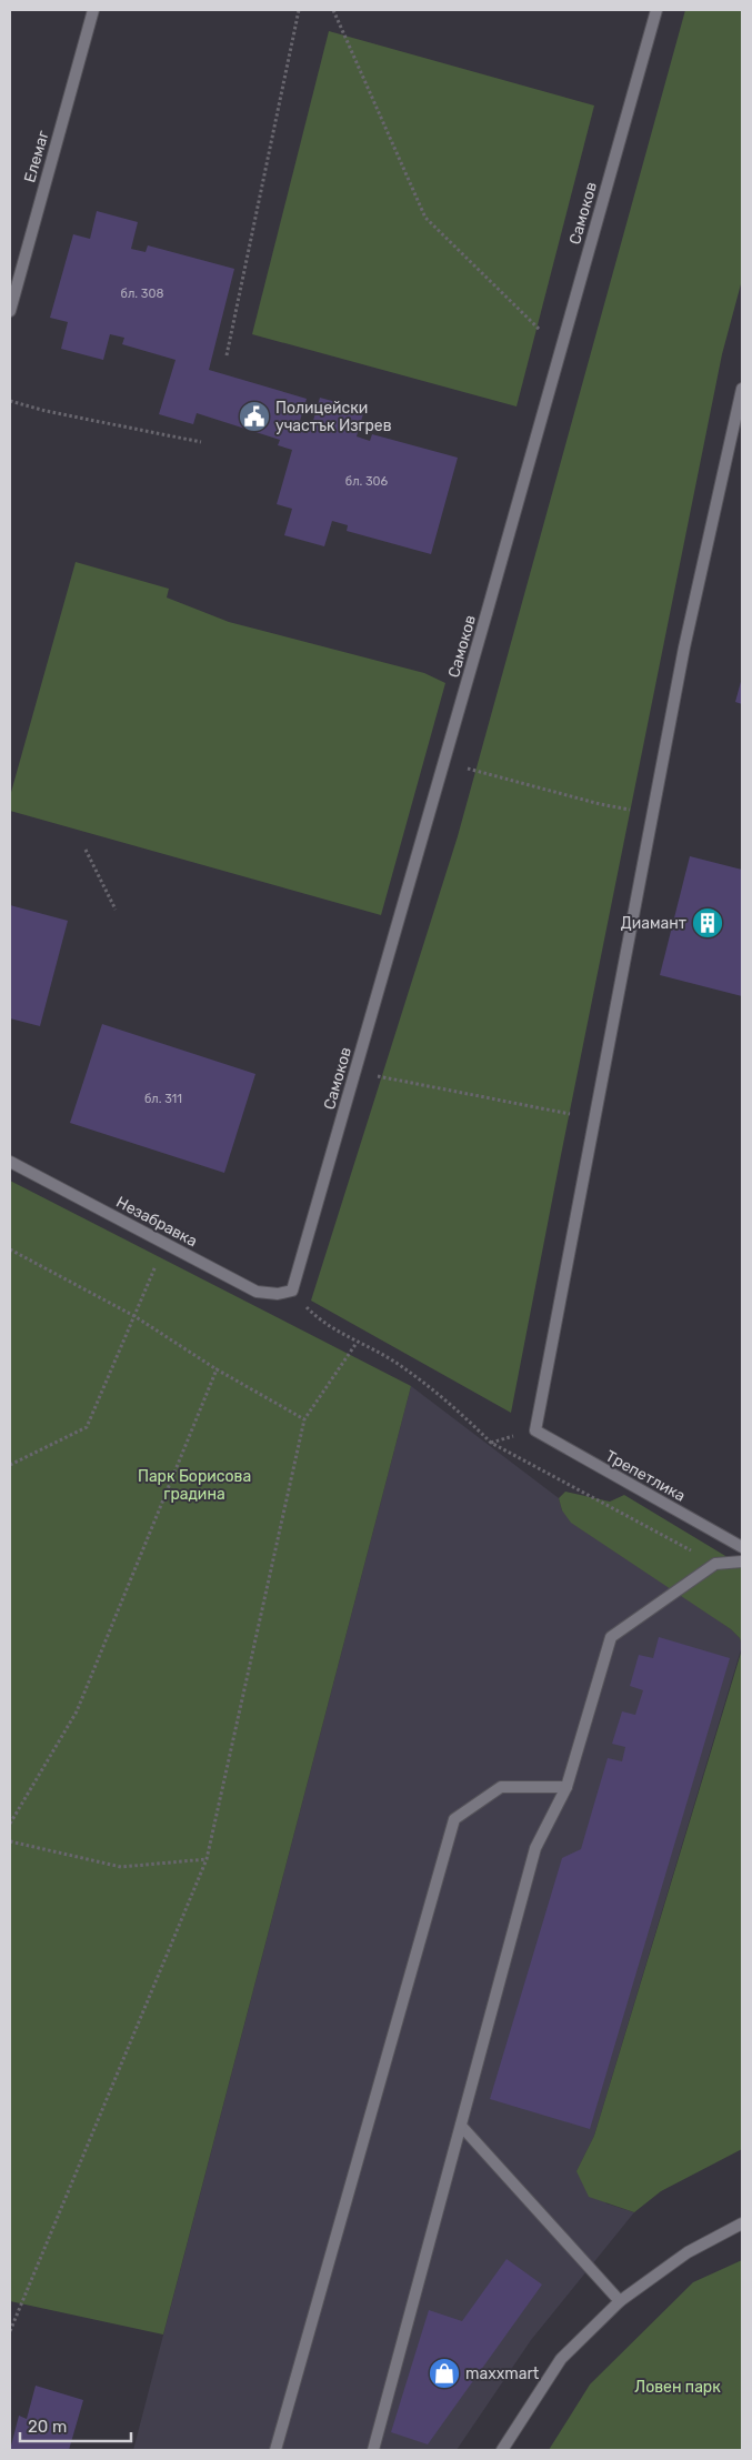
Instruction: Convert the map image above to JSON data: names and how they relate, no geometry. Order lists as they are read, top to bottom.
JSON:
{
  "streets": {
    "street": [
      "Елемаг",
      "Самоков",
      "Незабравка",
      "Трепетлика"
    ]
  },
  "crossings": [
    ["Самоков", "Незабравка"]
  ],
  "parks": ["Парк Борисова градина", "Ловен парк"],
  "places": {
    "public building": ["Полицейски участък Изгрев"],
    "building": ["Диамант"],
    "shop": ["maxxmart"]
  },
  "house_numbers": ["бл. 308", "бл. 306", "бл. 311"],
  "scale_bar": "20 m"
}
